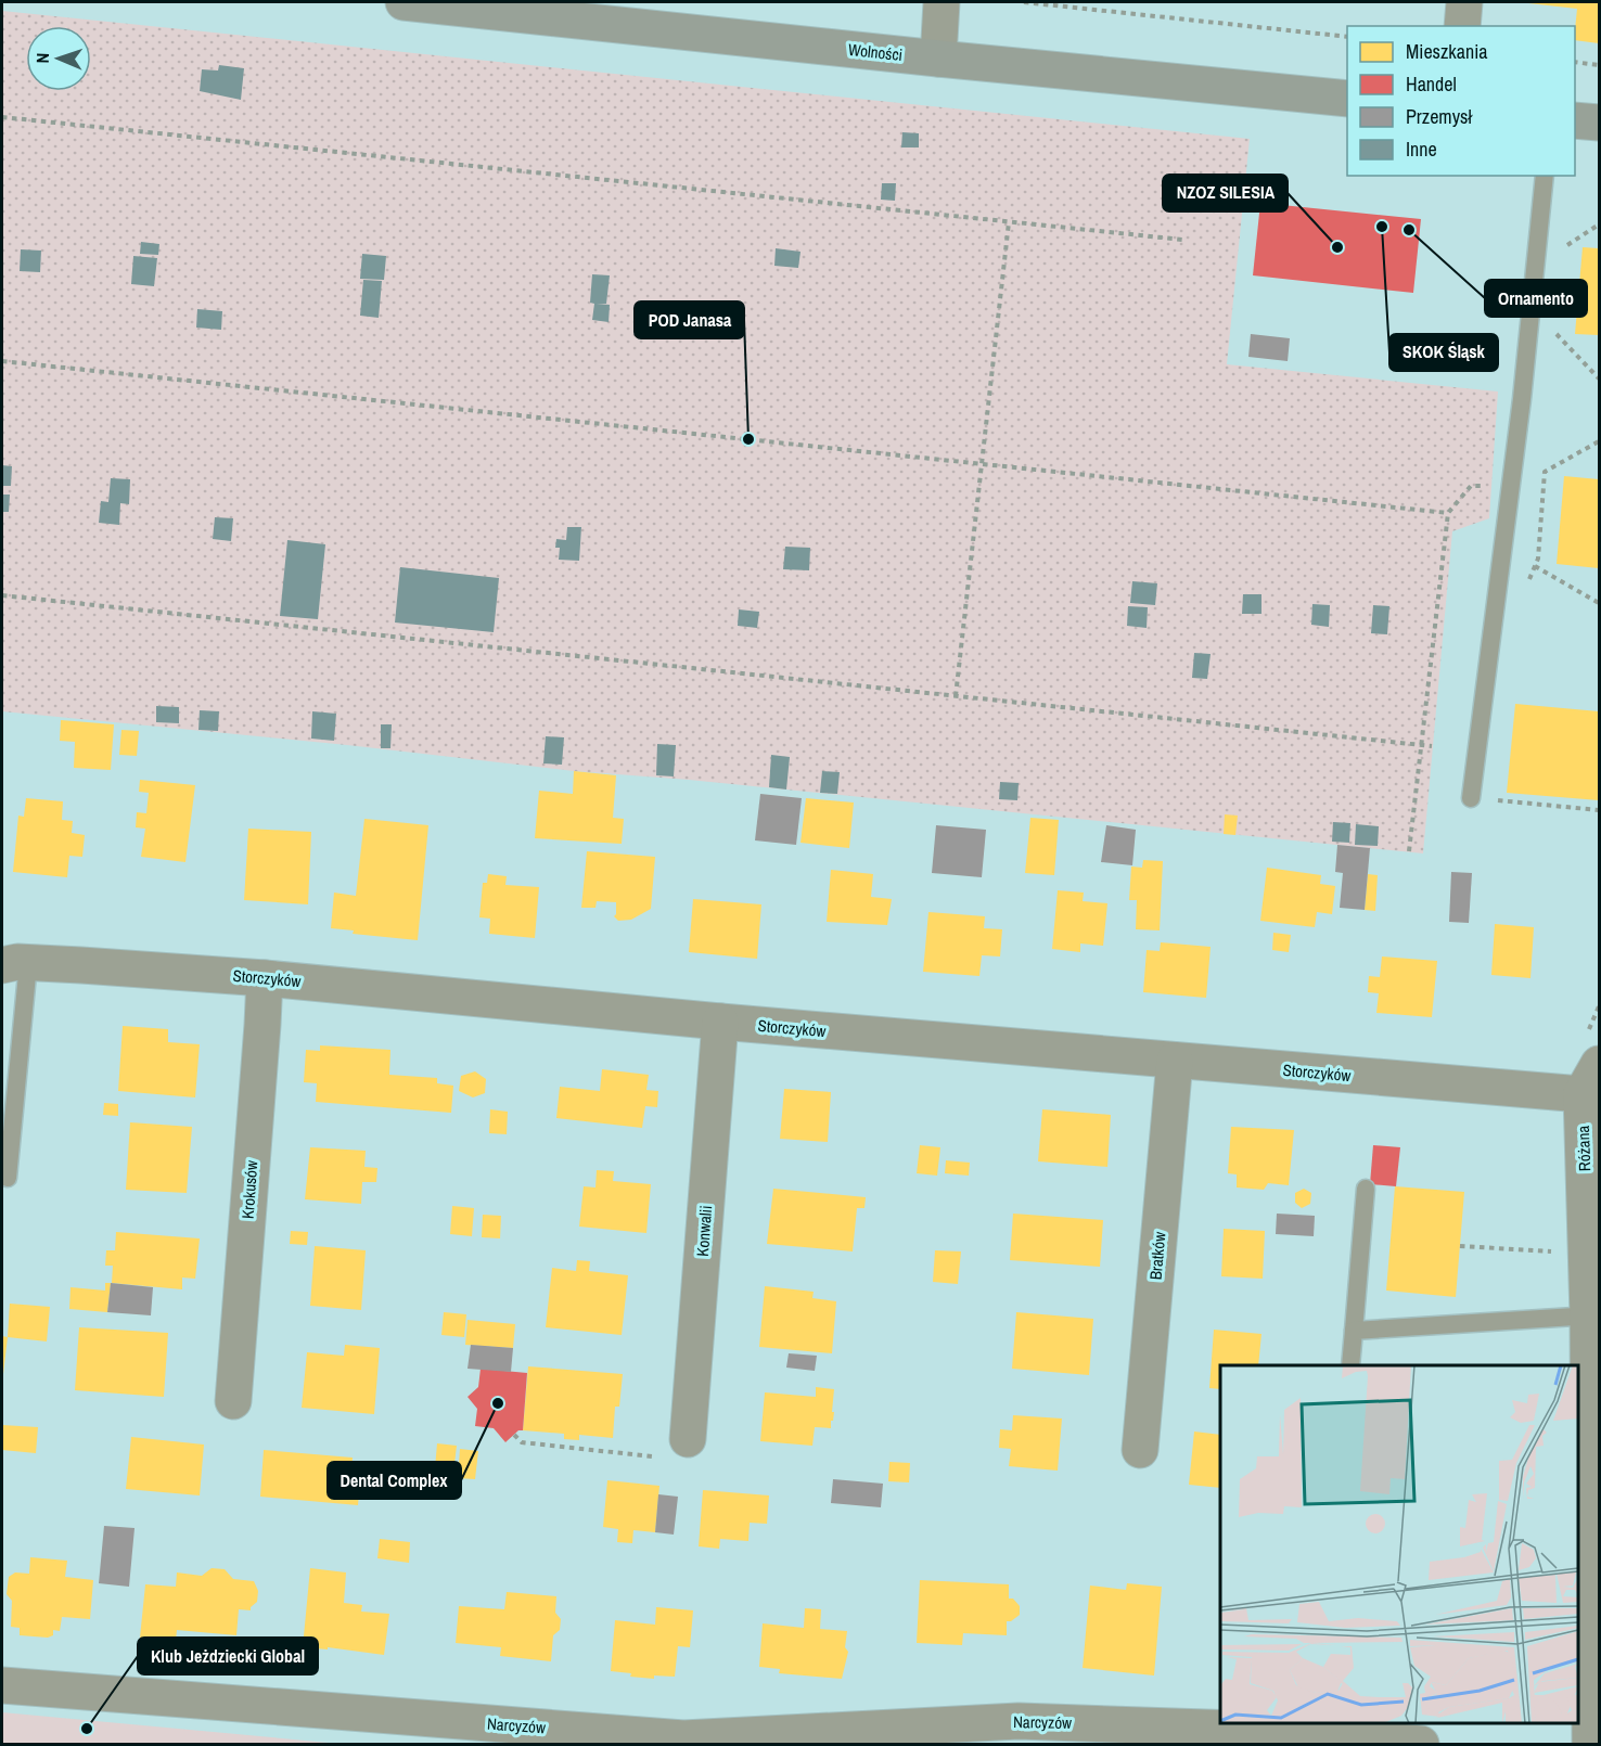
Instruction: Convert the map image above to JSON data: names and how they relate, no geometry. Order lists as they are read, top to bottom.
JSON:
{
  "streets": {
    "street": [
      "Wolności",
      "Storczyków",
      "Różana",
      "Krokusów",
      "Konwalii",
      "Bratków",
      "Narcyzów"
    ]
  },
  "crossings": [
    ["Storczyków", "Różana"],
    ["Storczyków", "Krokusów"],
    ["Storczyków", "Konwalii"],
    ["Storczyków", "Bratków"]
  ],
  "places": [
    "SKOK Śląsk",
    "Ornamento",
    "NZOZ SILESIA",
    "POD Janasa",
    "Dental Complex",
    "Klub Jeżdziecki Global"
  ],
  "legend": [
    "Mieszkania",
    "Handel",
    "Przemysł",
    "Inne"
  ],
  "north": "left"
}
